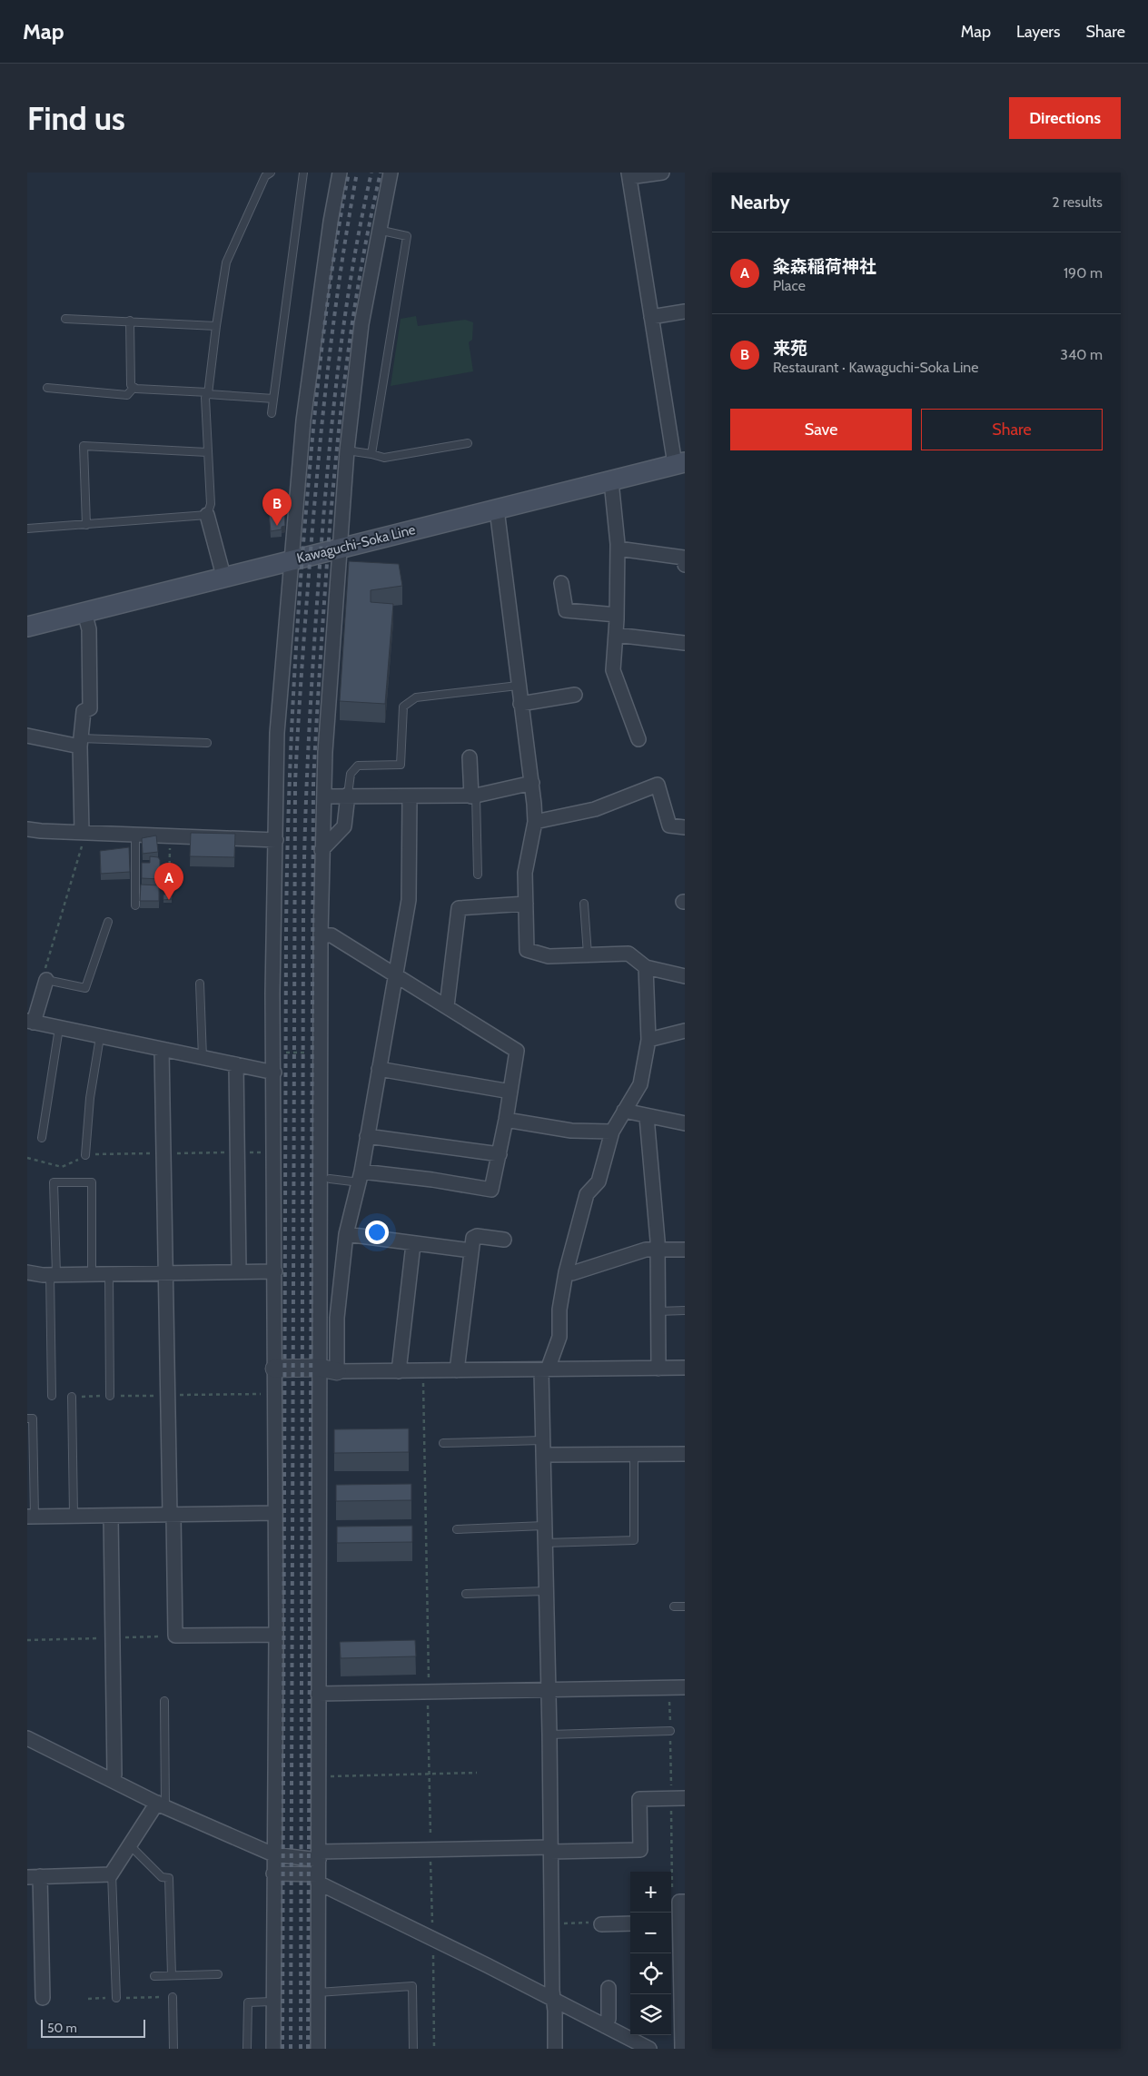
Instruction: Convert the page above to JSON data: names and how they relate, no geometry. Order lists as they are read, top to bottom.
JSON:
{
  "streets": {
    "main road": ["Kawaguchi-Soka Line"]
  },
  "scale_bar": "50 m",
  "page": {
    "header": "Map",
    "nav": ["Map", "Layers", "Share"],
    "buttons": [
      "Directions",
      ["Save", "Share"]
    ],
    "title": "Find us",
    "heading": ["Nearby", "2 results"],
    "list": [
      {
        "mark": "A",
        "name": "粂森稲荷神社",
        "note": "Place",
        "value": "190 m"
      },
      {
        "mark": "B",
        "name": "来苑",
        "note": "Restaurant · Kawaguchi-Soka Line",
        "value": "340 m"
      }
    ],
    "pins": ["B", "A"],
    "map_buttons": ["+", "−"],
    "scale": "50 m"
  }
}
